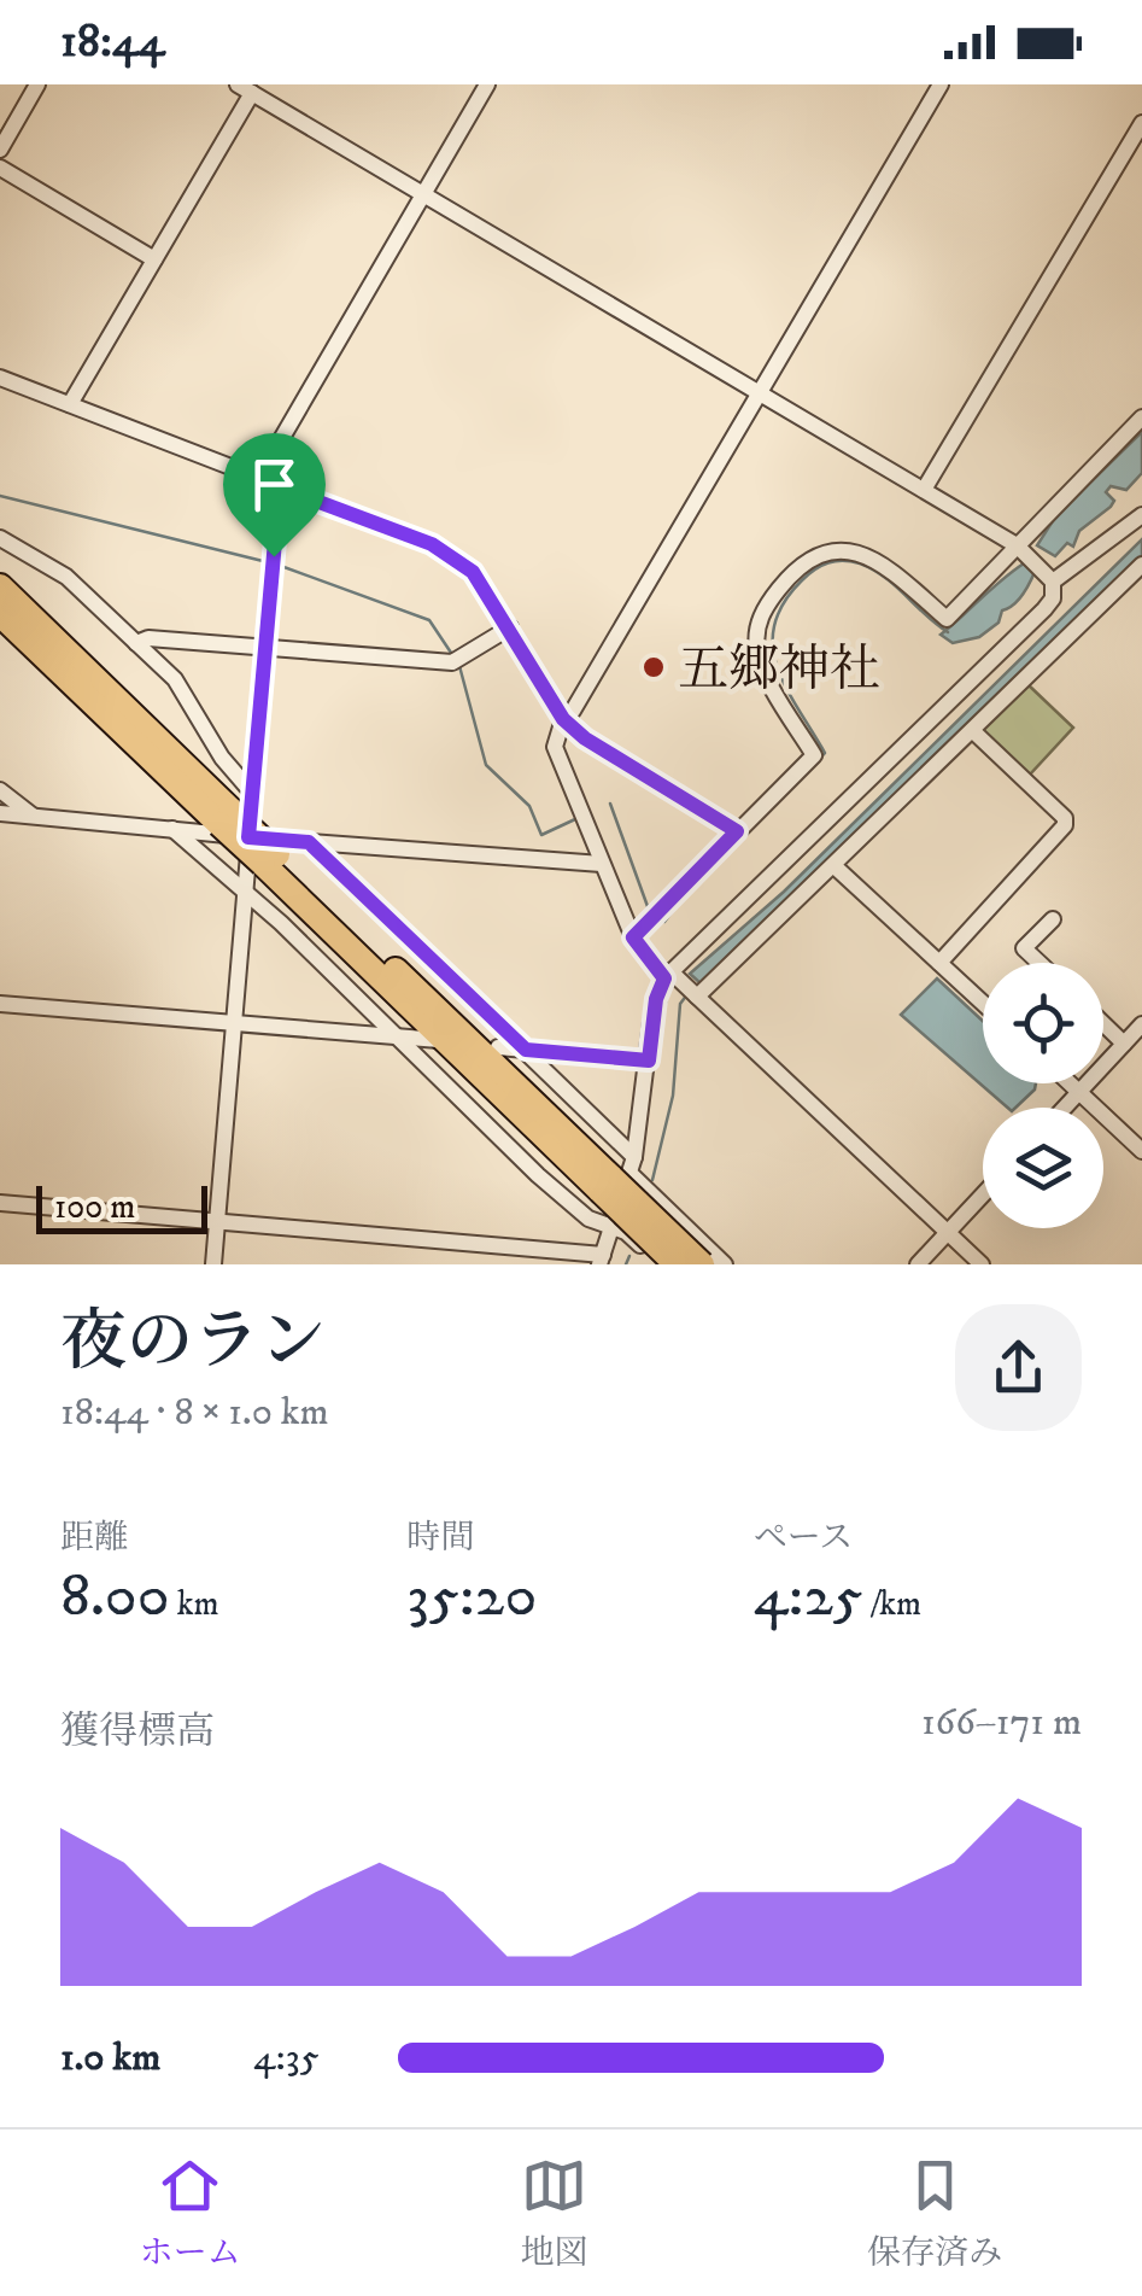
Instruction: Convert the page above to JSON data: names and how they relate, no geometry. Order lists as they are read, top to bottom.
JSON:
{
  "places": ["五郷神社"],
  "scale_bar": "100 m",
  "page": {
    "status": "18:44",
    "scale": "100 m",
    "heading": ["夜のラン", "18:44 · 8 × 1.0 km"],
    "stats": [
      ["距離", "8.00 km"],
      ["時間", "35:20"],
      ["ペース", "4:25 /km"]
    ],
    "chart": ["獲得標高", "166–171 m"],
    "list": [
      {
        "name": "1.0 km",
        "note": "4:35"
      }
    ],
    "tabs": ["ホーム", "地図", "保存済み"]
  }
}
